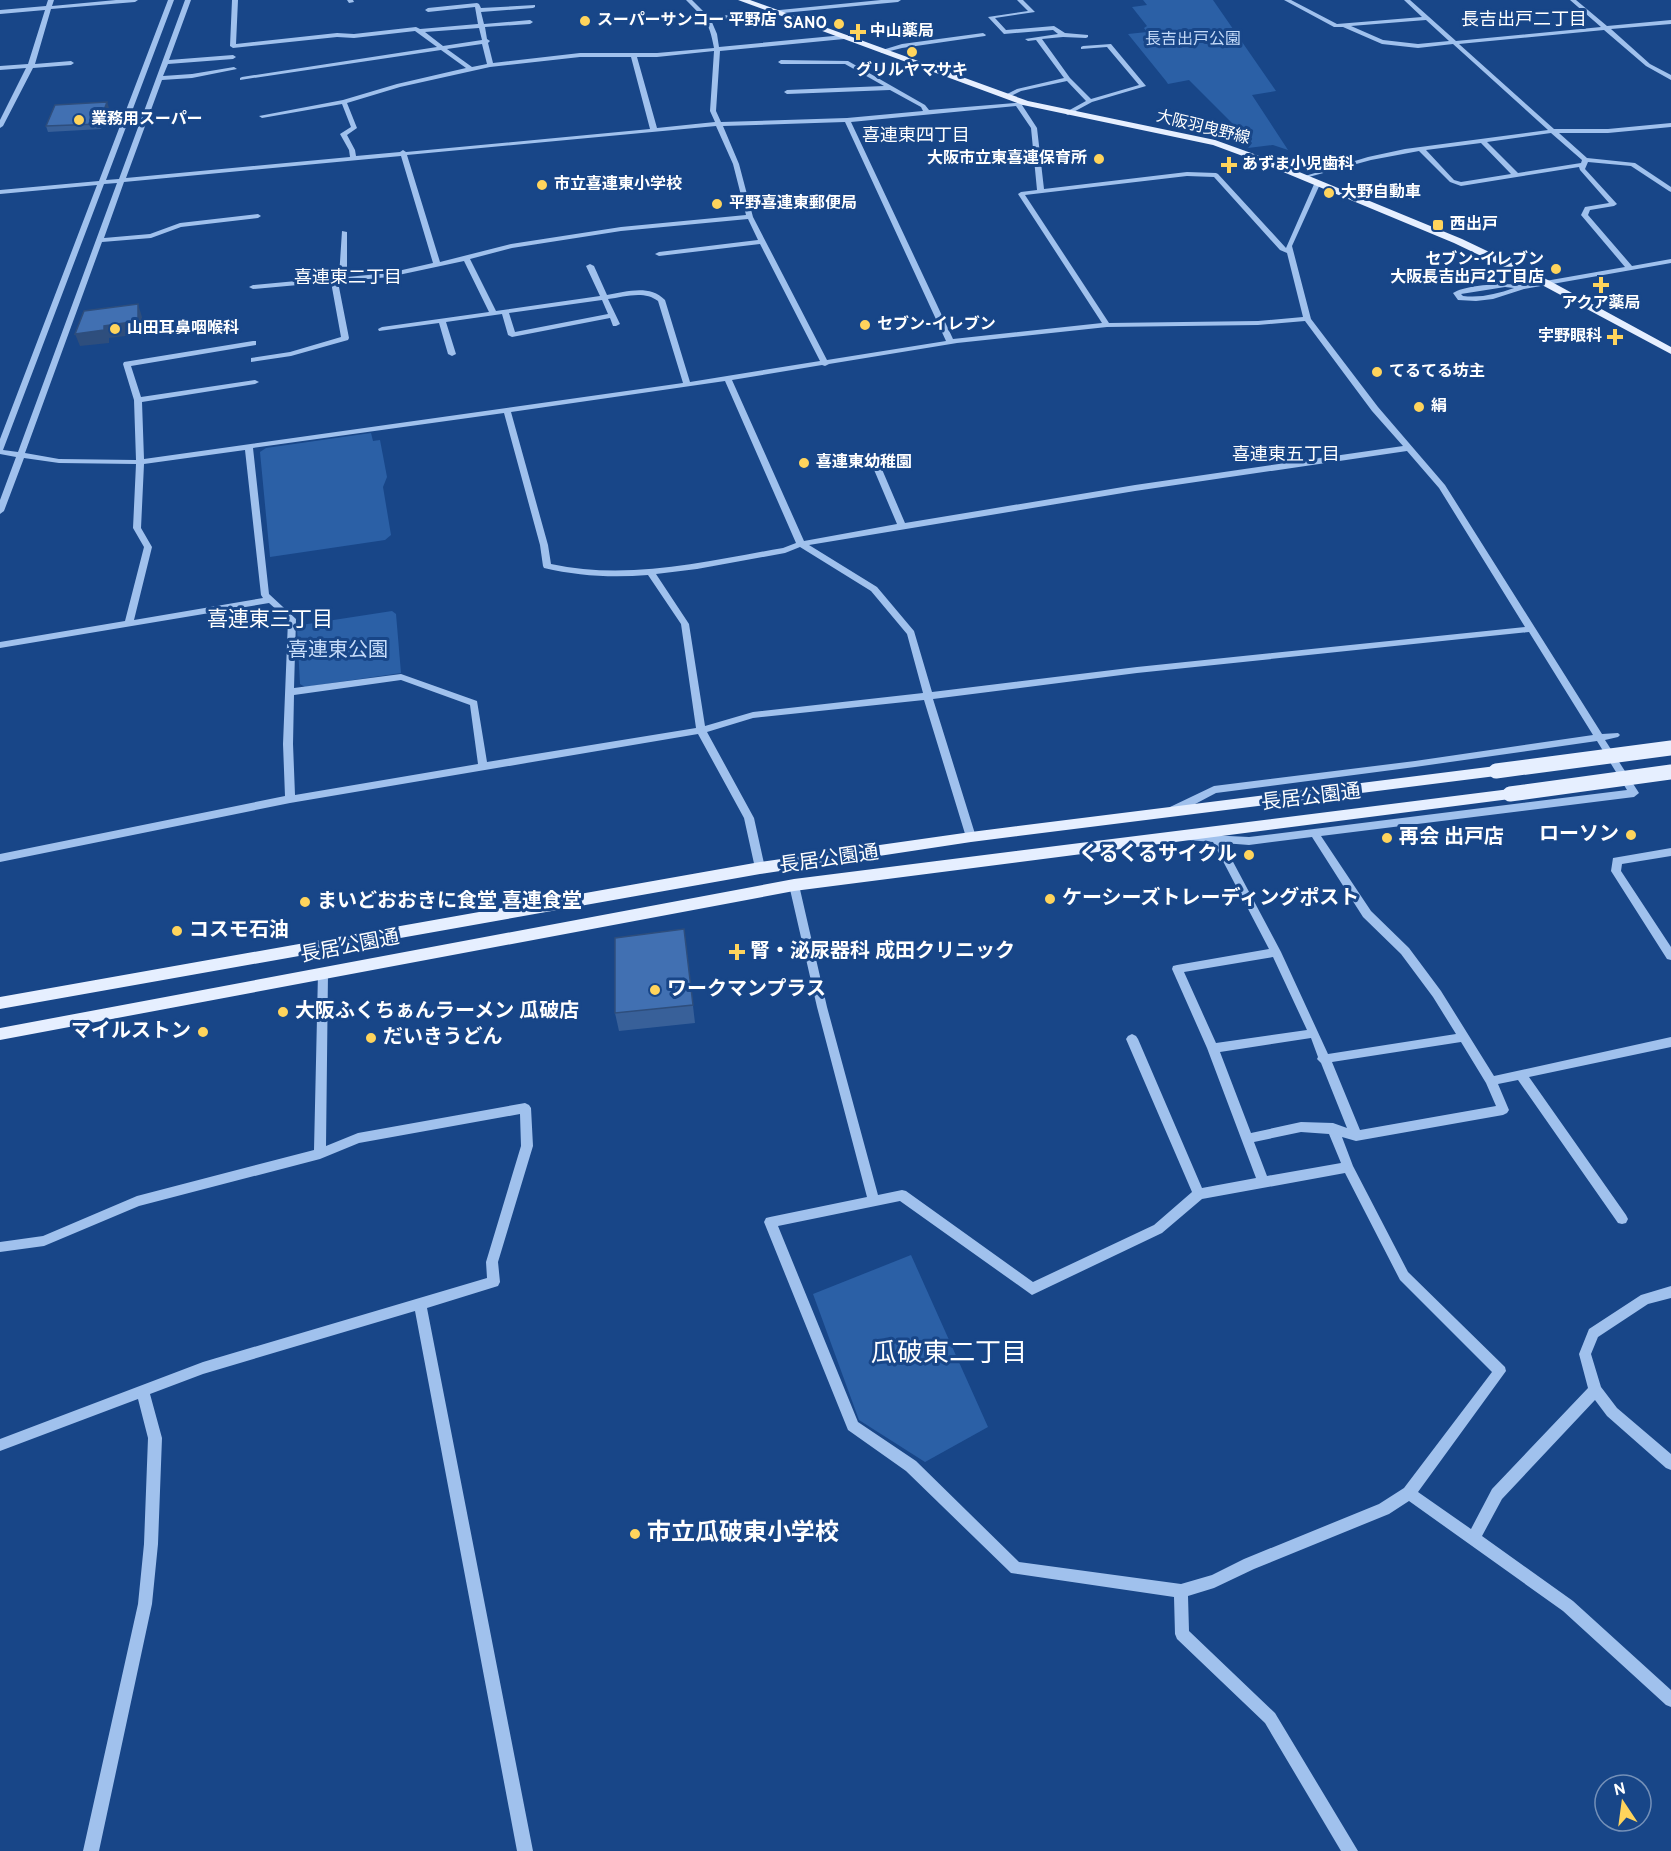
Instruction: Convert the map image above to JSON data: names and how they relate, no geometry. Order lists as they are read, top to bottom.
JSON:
{
  "streets": {
    "main road": ["大阪羽曳野線", "長居公園通"]
  },
  "districts": [
    "長吉出戸二丁目",
    "喜連東四丁目",
    "喜連東二丁目",
    "喜連東五丁目",
    "喜連東三丁目",
    "瓜破東二丁目"
  ],
  "parks": ["長吉出戸公園", "喜連東公園"],
  "places": {
    "other": [
      "スーパーサンコー 平野店",
      "SANO",
      "グリルヤマサキ",
      "業務用スーパー",
      "大阪市立東喜連保育所",
      "市立喜連東小学校",
      "大野自動車",
      "平野喜連東郵便局",
      "セブン-イレブン 大阪長吉出戸2丁目店",
      "セブン-イレブン",
      "山田耳鼻咽喉科",
      "てるてる坊主",
      "絹",
      "喜連東幼稚園",
      "ローソン",
      "再会 出戸店",
      "くるくるサイクル",
      "ケーシーズトレーディングポスト",
      "まいどおおきに食堂 喜連食堂",
      "コスモ石油",
      "ワークマンプラス",
      "大阪ふくちぁんラーメン 瓜破店",
      "マイルストン",
      "だいきうどん",
      "市立瓜破東小学校"
    ],
    "health": [
      "中山薬局",
      "あずま小児歯科",
      "アクア薬局",
      "宇野眼科",
      "腎・泌尿器科 成田クリニック"
    ],
    "transit": ["西出戸"]
  },
  "north": "top"
}
